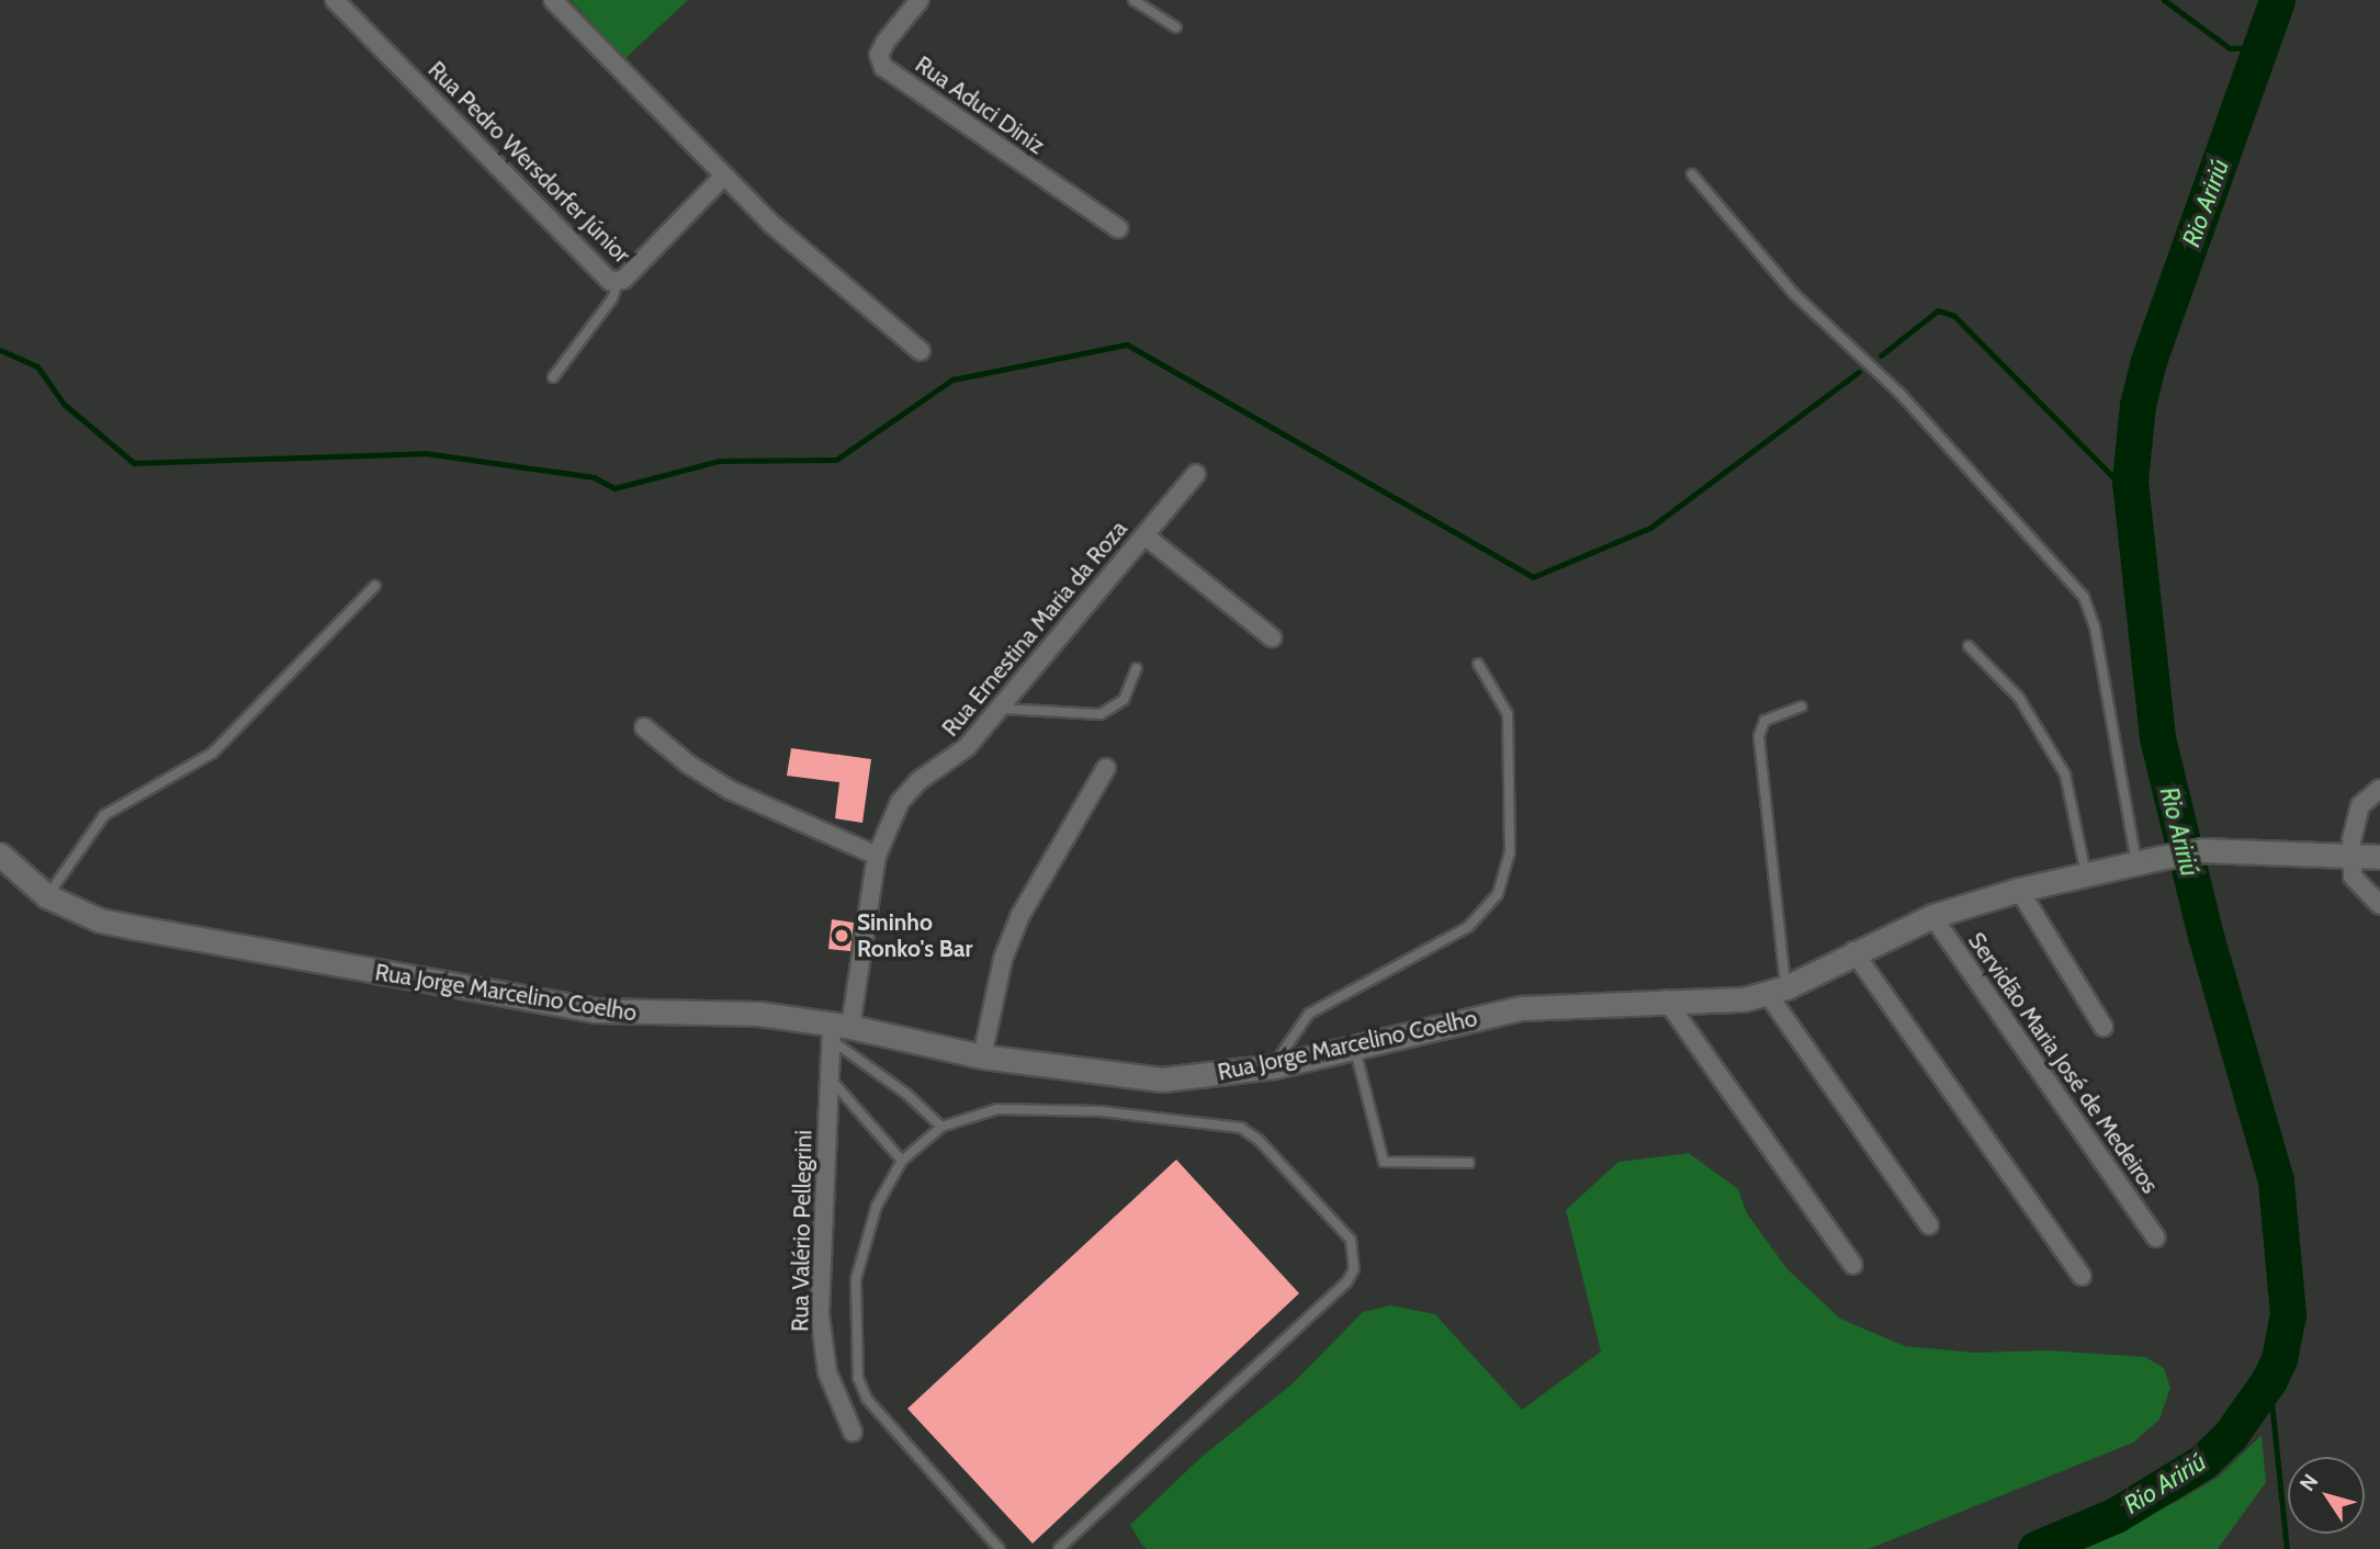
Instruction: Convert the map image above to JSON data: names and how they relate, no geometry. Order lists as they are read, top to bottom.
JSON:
{
  "streets": {
    "street": [
      "Rua Aduci Diniz",
      "Rua Pedro Wersdorfer Júnior",
      "Rua Ernestina Maria da Roza",
      "Rua Jorge Marcelino Coelho",
      "Servidão Maria José de Medeiros",
      "Rua Valério Pellegrini"
    ]
  },
  "crossings": [
    ["Rua Ernestina Maria da Roza", "Rua Jorge Marcelino Coelho"],
    ["Rua Ernestina Maria da Roza", "Rua Valério Pellegrini"],
    ["Rua Jorge Marcelino Coelho", "Servidão Maria José de Medeiros"],
    ["Rua Jorge Marcelino Coelho", "Rua Valério Pellegrini"]
  ],
  "water": ["Rio Aririú"],
  "places": ["Sininho Ronko's Bar"],
  "north": "top left"
}
